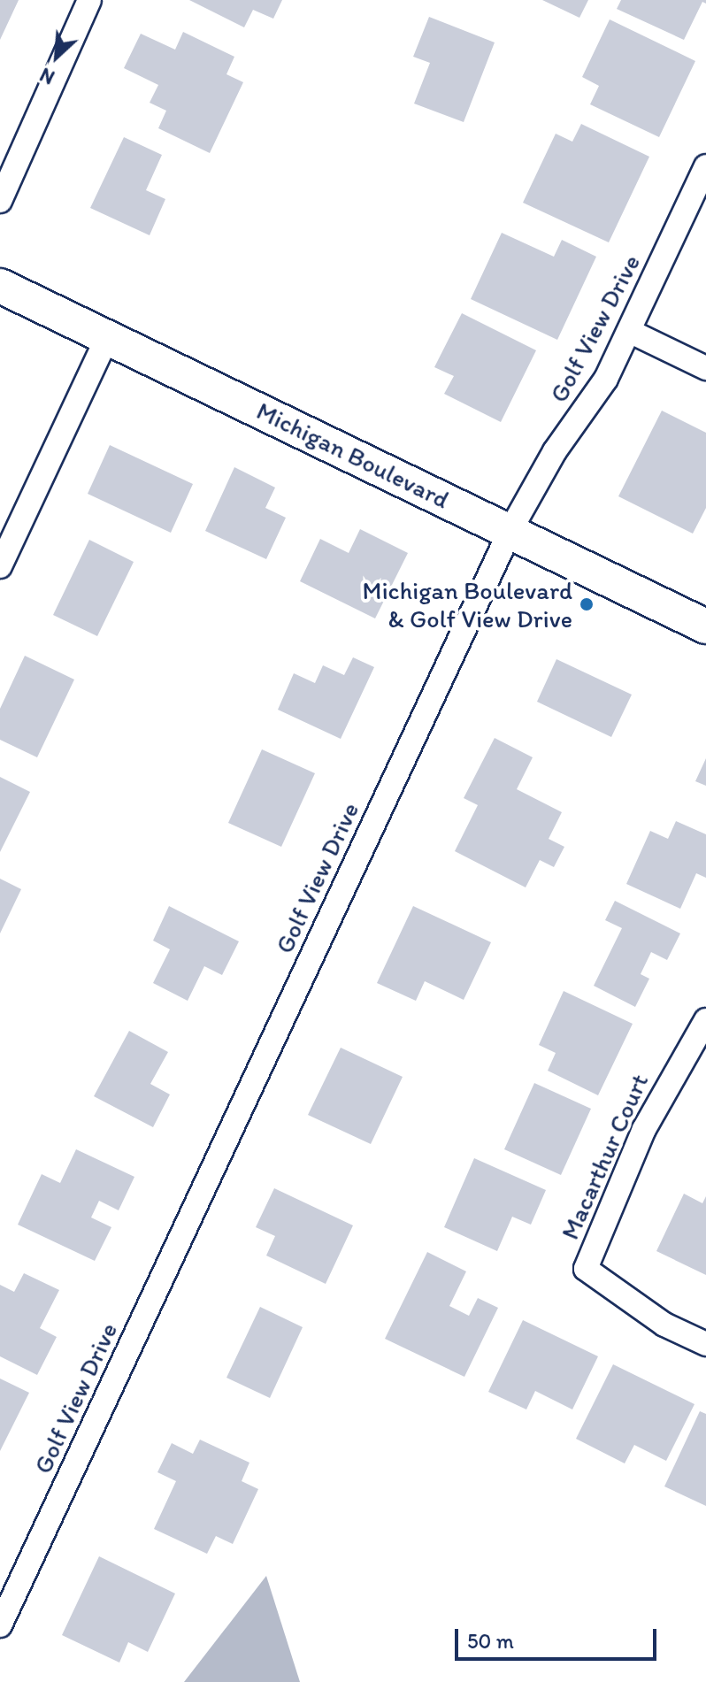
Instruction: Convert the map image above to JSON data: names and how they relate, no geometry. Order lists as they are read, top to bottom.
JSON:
{
  "streets": {
    "street": ["Golf View Drive", "Michigan Boulevard", "Macarthur Court"]
  },
  "crossings": [
    ["Golf View Drive", "Michigan Boulevard"]
  ],
  "places": ["Michigan Boulevard & Golf View Drive"],
  "scale_bar": "50 m",
  "north": "bottom left"
}
